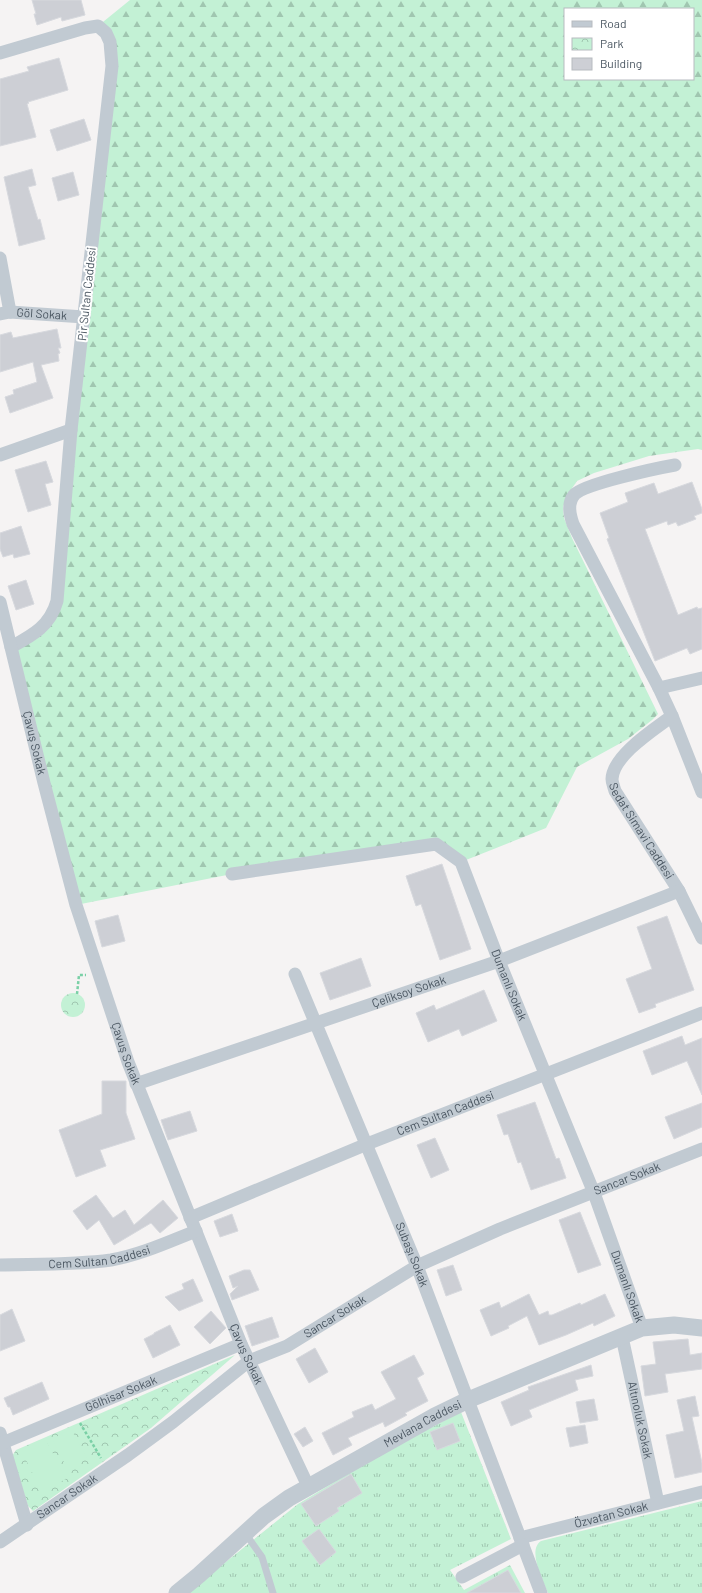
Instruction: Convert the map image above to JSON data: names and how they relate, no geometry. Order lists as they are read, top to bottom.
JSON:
{
  "streets": {
    "street": [
      "Pir Sultan Caddesi",
      "Göl Sokak",
      "Çavuş Sokak",
      "Sedat Simavi Caddesi",
      "Dumanlı Sokak",
      "Çeliksoy Sokak",
      "Cem Sultan Caddesi",
      "Sancar Sokak",
      "Subaşı Sokak",
      "Gölhisar Sokak",
      "Altınoluk Sokak",
      "Mevlana Caddesi",
      "Özvatan Sokak"
    ]
  },
  "crossings": [
    ["Pir Sultan Caddesi", "Göl Sokak"],
    ["Pir Sultan Caddesi", "Çavuş Sokak"],
    ["Çavuş Sokak", "Çeliksoy Sokak"],
    ["Çavuş Sokak", "Cem Sultan Caddesi"],
    ["Çavuş Sokak", "Sancar Sokak"],
    ["Çavuş Sokak", "Gölhisar Sokak"],
    ["Çavuş Sokak", "Mevlana Caddesi"],
    ["Sedat Simavi Caddesi", "Çeliksoy Sokak"],
    ["Dumanlı Sokak", "Çeliksoy Sokak"],
    ["Dumanlı Sokak", "Cem Sultan Caddesi"],
    ["Dumanlı Sokak", "Sancar Sokak"],
    ["Dumanlı Sokak", "Mevlana Caddesi"],
    ["Çeliksoy Sokak", "Subaşı Sokak"],
    ["Cem Sultan Caddesi", "Subaşı Sokak"],
    ["Sancar Sokak", "Subaşı Sokak"],
    ["Subaşı Sokak", "Mevlana Caddesi"],
    ["Subaşı Sokak", "Özvatan Sokak"],
    ["Altınoluk Sokak", "Mevlana Caddesi"],
    ["Altınoluk Sokak", "Özvatan Sokak"]
  ],
  "legend": ["Road", "Park", "Building"]
}
